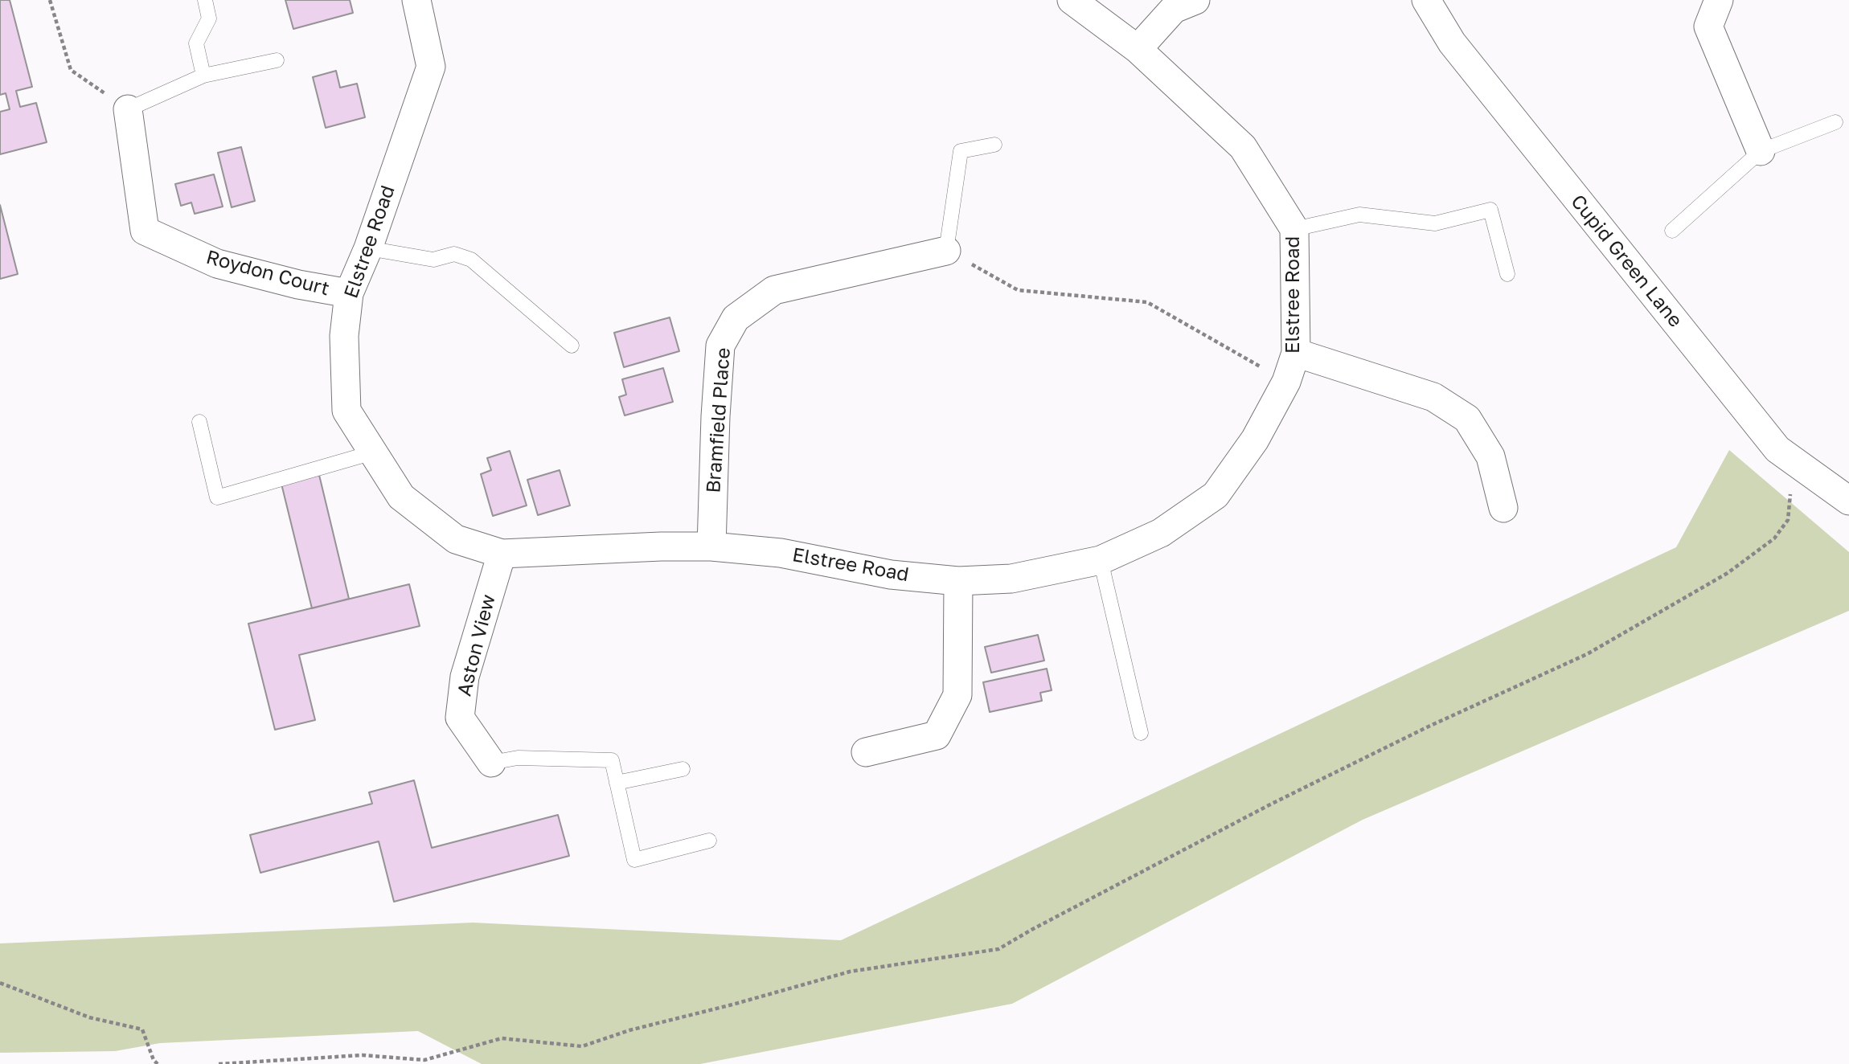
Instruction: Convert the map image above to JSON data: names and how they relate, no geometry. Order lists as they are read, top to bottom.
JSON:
{
  "streets": {
    "street": [
      "Elstree Road",
      "Cupid Green Lane",
      "Roydon Court",
      "Bramfield Place",
      "Aston View"
    ]
  },
  "crossings": [
    ["Elstree Road", "Roydon Court"],
    ["Elstree Road", "Bramfield Place"],
    ["Elstree Road", "Aston View"]
  ]
}
